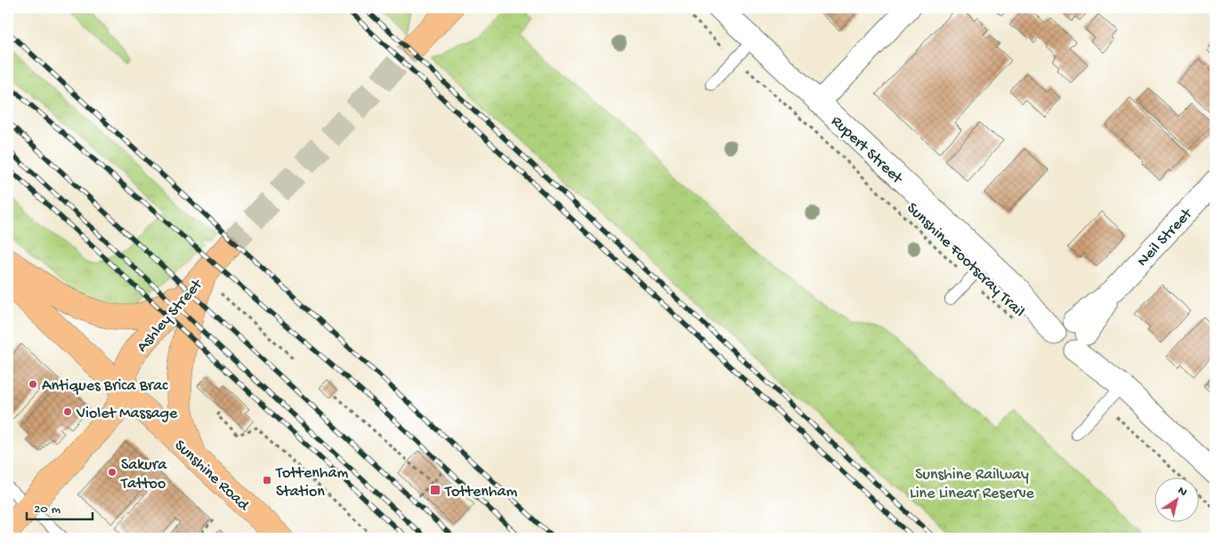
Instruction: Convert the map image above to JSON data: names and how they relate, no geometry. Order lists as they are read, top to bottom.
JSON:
{
  "streets": {
    "main road": ["Ashley Street", "Sunshine Road"],
    "street": ["Rupert Street", "Neil Street"],
    "path": ["Sunshine Footscray Trail"]
  },
  "crossings": [
    ["Rupert Street", "Neil Street"],
    ["Ashley Street", "Sunshine Road"]
  ],
  "parks": ["Sunshine Railway Line Linear Reserve"],
  "places": {
    "other": ["Antiques Brica Brac", "Violet Massage", "Sakura Tattoo"],
    "transit": ["Tottenham Station", "Tottenham"]
  },
  "scale_bar": "20 m",
  "north": "top right"
}
